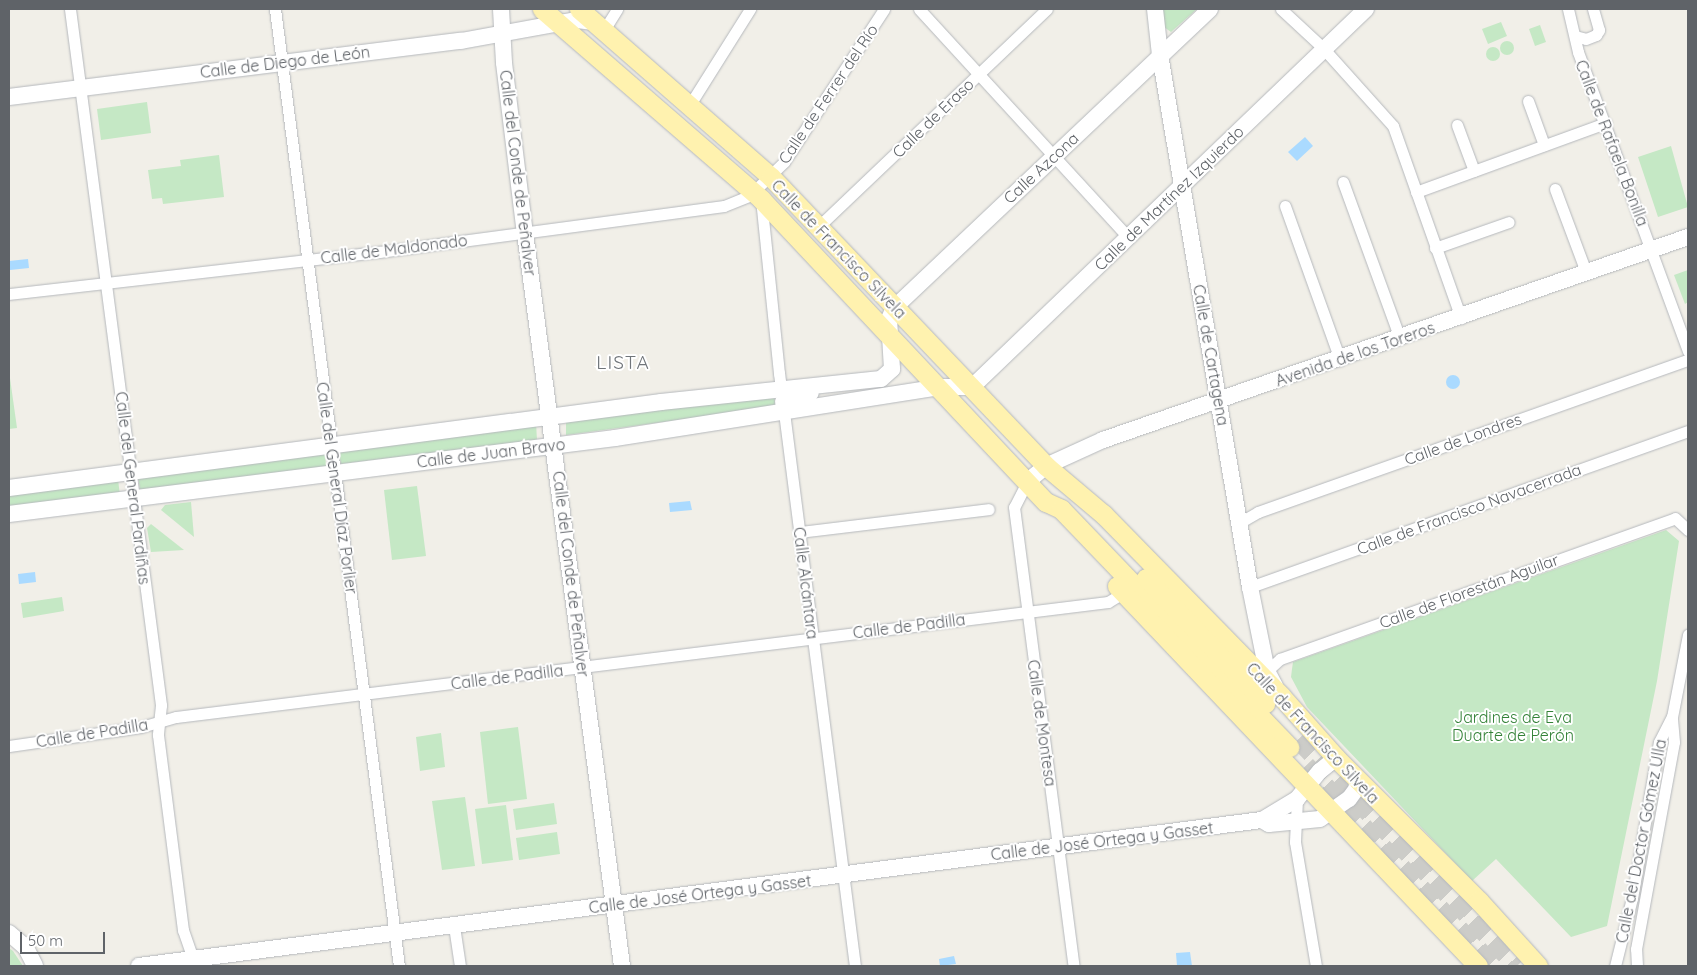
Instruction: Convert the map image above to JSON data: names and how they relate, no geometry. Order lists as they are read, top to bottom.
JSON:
{
  "streets": {
    "main road": ["Calle de Francisco Silvela"],
    "street": [
      "Calle de Diego de León",
      "Calle de Ferrer del Río",
      "Calle de Eraso",
      "Calle de Rafaela Bonilla",
      "Calle Azcona",
      "Calle del Conde de Peñalver",
      "Calle de Martínez Izquierdo",
      "Calle de Maldonado",
      "Avenida de los Toreros",
      "Calle de Cartagena",
      "Calle de Londres",
      "Calle de Juan Bravo",
      "Calle del General Pardiñas",
      "Calle del General Díaz Porlier",
      "Calle de Francisco Navacerrada",
      "Calle Alcántara",
      "Calle de Florestán Aguilar",
      "Calle de Padilla",
      "Calle de Montesa",
      "Calle de José Ortega y Gasset",
      "Calle del Doctor Gómez Ulla"
    ]
  },
  "crossings": [
    ["Calle de Diego de León", "Calle del Conde de Peñalver"],
    ["Calle de Diego de León", "Calle de Francisco Silvela"],
    ["Calle de Diego de León", "Calle del General Pardiñas"],
    ["Calle de Diego de León", "Calle del General Díaz Porlier"],
    ["Calle de Ferrer del Río", "Calle de Maldonado"],
    ["Calle de Ferrer del Río", "Calle de Francisco Silvela"],
    ["Calle de Eraso", "Calle de Francisco Silvela"],
    ["Calle de Rafaela Bonilla", "Avenida de los Toreros"],
    ["Calle Azcona", "Calle de Francisco Silvela"],
    ["Calle Azcona", "Calle de Cartagena"],
    ["Calle del Conde de Peñalver", "Calle de Maldonado"],
    ["Calle del Conde de Peñalver", "Calle de Juan Bravo"],
    ["Calle del Conde de Peñalver", "Calle de Padilla"],
    ["Calle del Conde de Peñalver", "Calle de José Ortega y Gasset"],
    ["Calle de Martínez Izquierdo", "Calle de Francisco Silvela"],
    ["Calle de Martínez Izquierdo", "Calle de Cartagena"],
    ["Calle de Martínez Izquierdo", "Calle de Juan Bravo"],
    ["Calle de Maldonado", "Calle de Francisco Silvela"],
    ["Calle de Maldonado", "Calle del General Pardiñas"],
    ["Calle de Maldonado", "Calle del General Díaz Porlier"],
    ["Calle de Maldonado", "Calle Alcántara"],
    ["Calle de Francisco Silvela", "Avenida de los Toreros"],
    ["Calle de Francisco Silvela", "Calle de Cartagena"],
    ["Calle de Francisco Silvela", "Calle de Juan Bravo"],
    ["Calle de Francisco Silvela", "Calle Alcántara"],
    ["Calle de Francisco Silvela", "Calle de Padilla"],
    ["Calle de Francisco Silvela", "Calle de Montesa"],
    ["Calle de Francisco Silvela", "Calle de José Ortega y Gasset"],
    ["Avenida de los Toreros", "Calle de Cartagena"],
    ["Avenida de los Toreros", "Calle de Montesa"],
    ["Calle de Cartagena", "Calle de Londres"],
    ["Calle de Cartagena", "Calle de Francisco Navacerrada"],
    ["Calle de Cartagena", "Calle de Florestán Aguilar"],
    ["Calle de Juan Bravo", "Calle del General Pardiñas"],
    ["Calle de Juan Bravo", "Calle del General Díaz Porlier"],
    ["Calle de Juan Bravo", "Calle Alcántara"],
    ["Calle del General Pardiñas", "Calle de Padilla"],
    ["Calle del General Pardiñas", "Calle de José Ortega y Gasset"],
    ["Calle del General Díaz Porlier", "Calle de Padilla"],
    ["Calle del General Díaz Porlier", "Calle de José Ortega y Gasset"],
    ["Calle Alcántara", "Calle de Padilla"],
    ["Calle Alcántara", "Calle de José Ortega y Gasset"],
    ["Calle de Padilla", "Calle de Montesa"],
    ["Calle de Montesa", "Calle de José Ortega y Gasset"]
  ],
  "districts": ["LISTA"],
  "parks": ["Jardines de Eva Duarte de Perón"],
  "scale_bar": "50 m"
}
